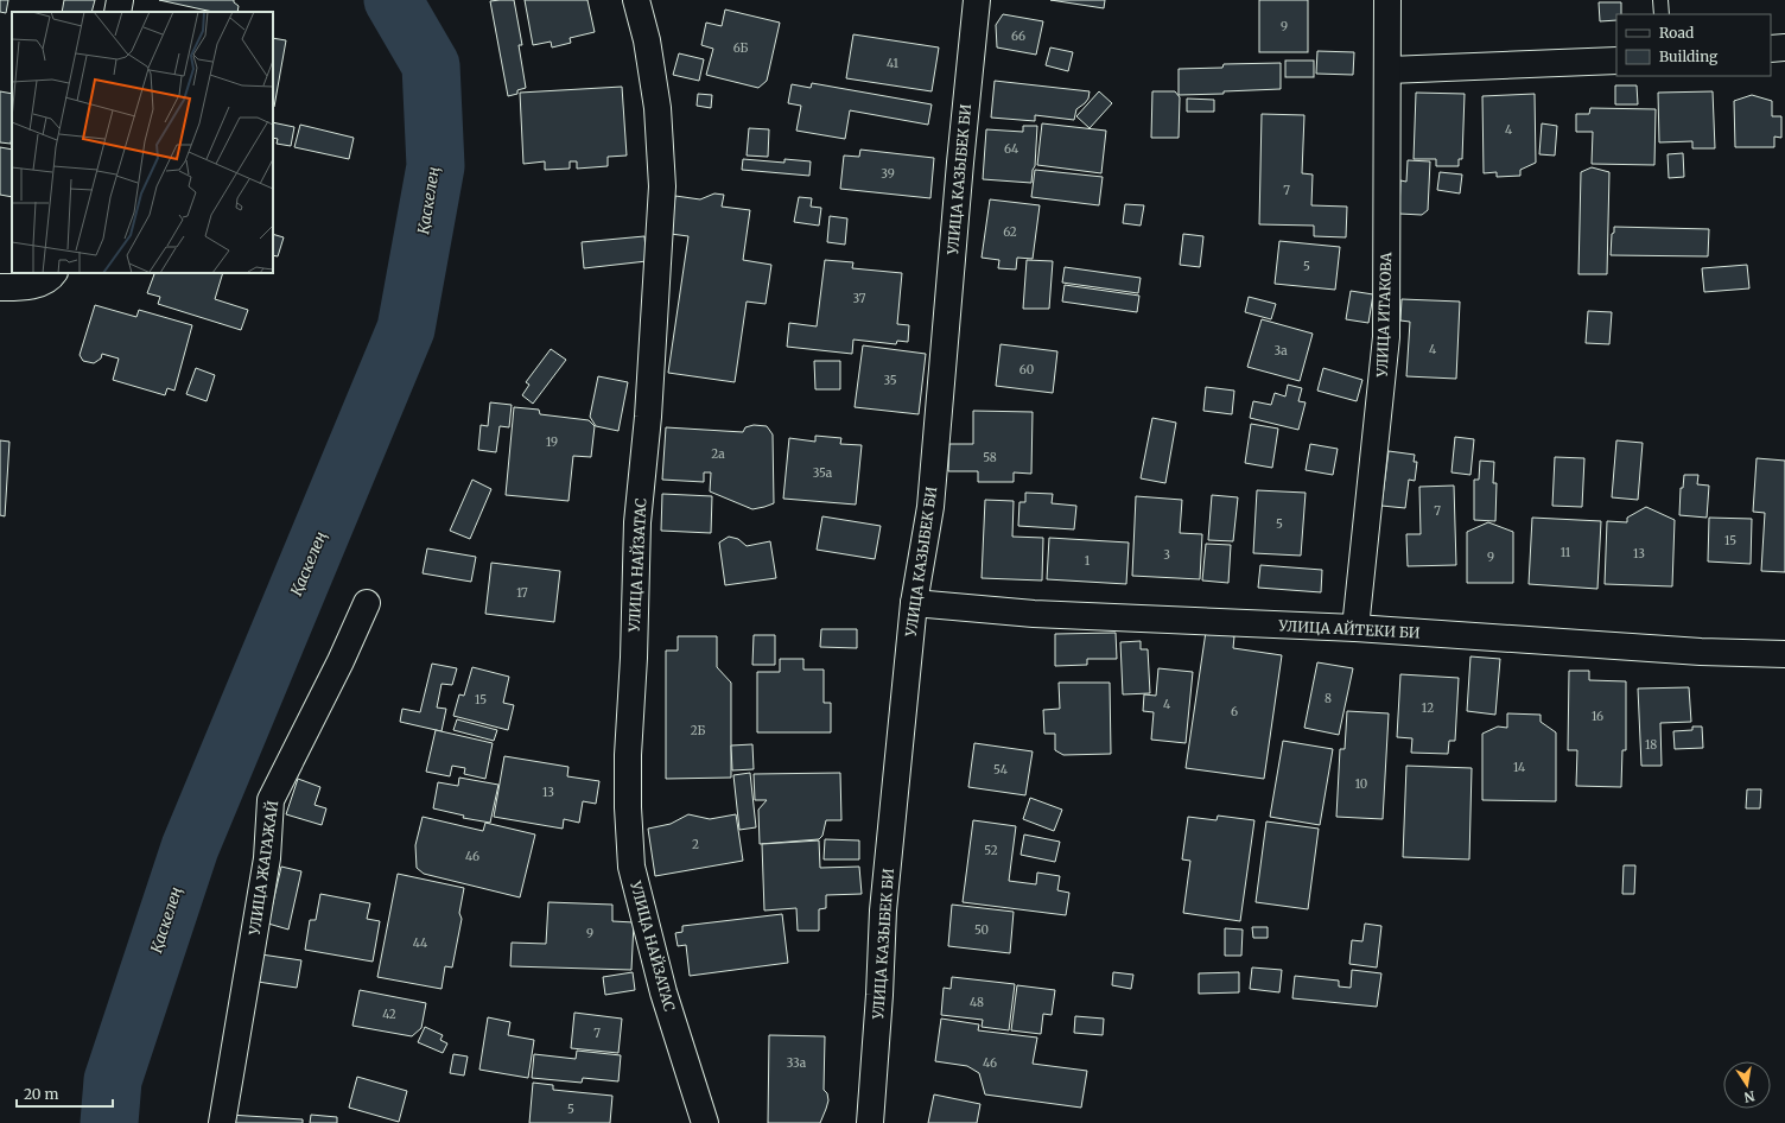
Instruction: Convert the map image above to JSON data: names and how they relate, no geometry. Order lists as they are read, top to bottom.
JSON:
{
  "streets": {
    "street": [
      "УЛИЦА КАЗЫБЕК БИ",
      "УЛИЦА ИТАКОВА",
      "УЛИЦА НАЙЗАТАС",
      "УЛИЦА АЙТЕКИ БИ",
      "УЛИЦА ЖАГАЖАЙ"
    ]
  },
  "crossings": [
    ["УЛИЦА КАЗЫБЕК БИ", "УЛИЦА АЙТЕКИ БИ"],
    ["УЛИЦА ИТАКОВА", "УЛИЦА АЙТЕКИ БИ"]
  ],
  "water": ["Қаскелең"],
  "house_numbers": [
    "9",
    "66",
    "6Б",
    "41",
    "4",
    "64",
    "39",
    "7",
    "62",
    "5",
    "37",
    "4",
    "3а",
    "60",
    "35",
    "19",
    "2а",
    "58",
    "35а",
    "7",
    "5",
    "15",
    "11",
    "13",
    "3",
    "9",
    "1",
    "17",
    "8",
    "15",
    "4",
    "12",
    "6",
    "16",
    "2Б",
    "18",
    "14",
    "54",
    "10",
    "13",
    "2",
    "52",
    "46",
    "50",
    "9",
    "44",
    "48",
    "42",
    "7",
    "33а",
    "46",
    "5"
  ],
  "legend": ["Road", "Building"],
  "scale_bar": "20 m",
  "north": "bottom"
}
